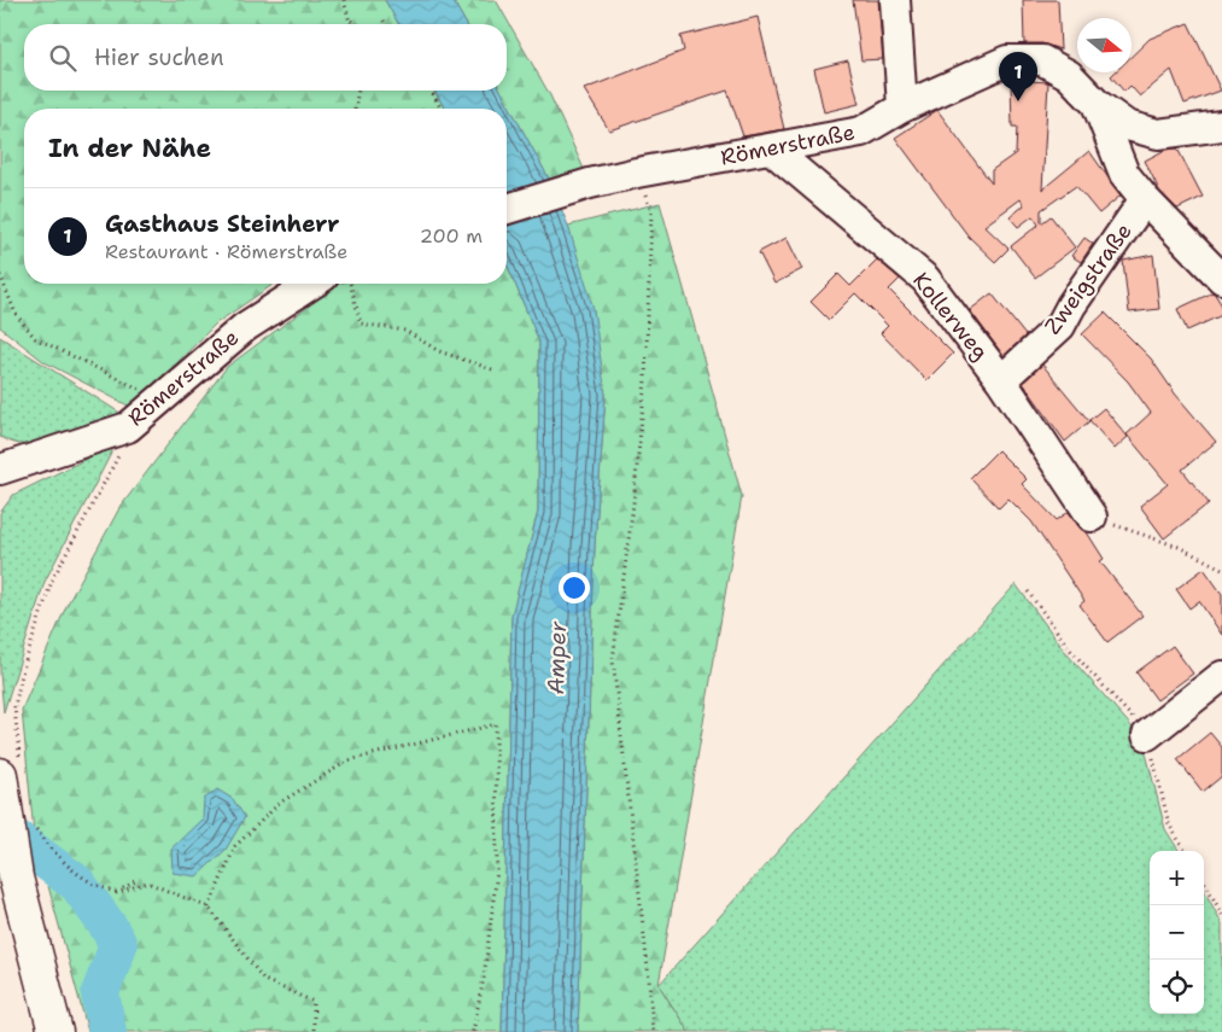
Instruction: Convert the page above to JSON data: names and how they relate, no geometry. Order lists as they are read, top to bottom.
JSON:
{
  "streets": {
    "street": ["Römerstraße", "Zweigstraße", "Kollerweg"]
  },
  "crossings": [
    ["Römerstraße", "Kollerweg"],
    ["Zweigstraße", "Kollerweg"]
  ],
  "water": ["Amper"],
  "north": "right",
  "page": {
    "search": "Hier suchen",
    "pins": "1",
    "heading": "In der Nähe",
    "list": [
      {
        "mark": "1",
        "name": "Gasthaus Steinherr",
        "note": "Restaurant · Römerstraße",
        "value": "200 m"
      }
    ],
    "map_buttons": ["+", "−"]
  }
}
